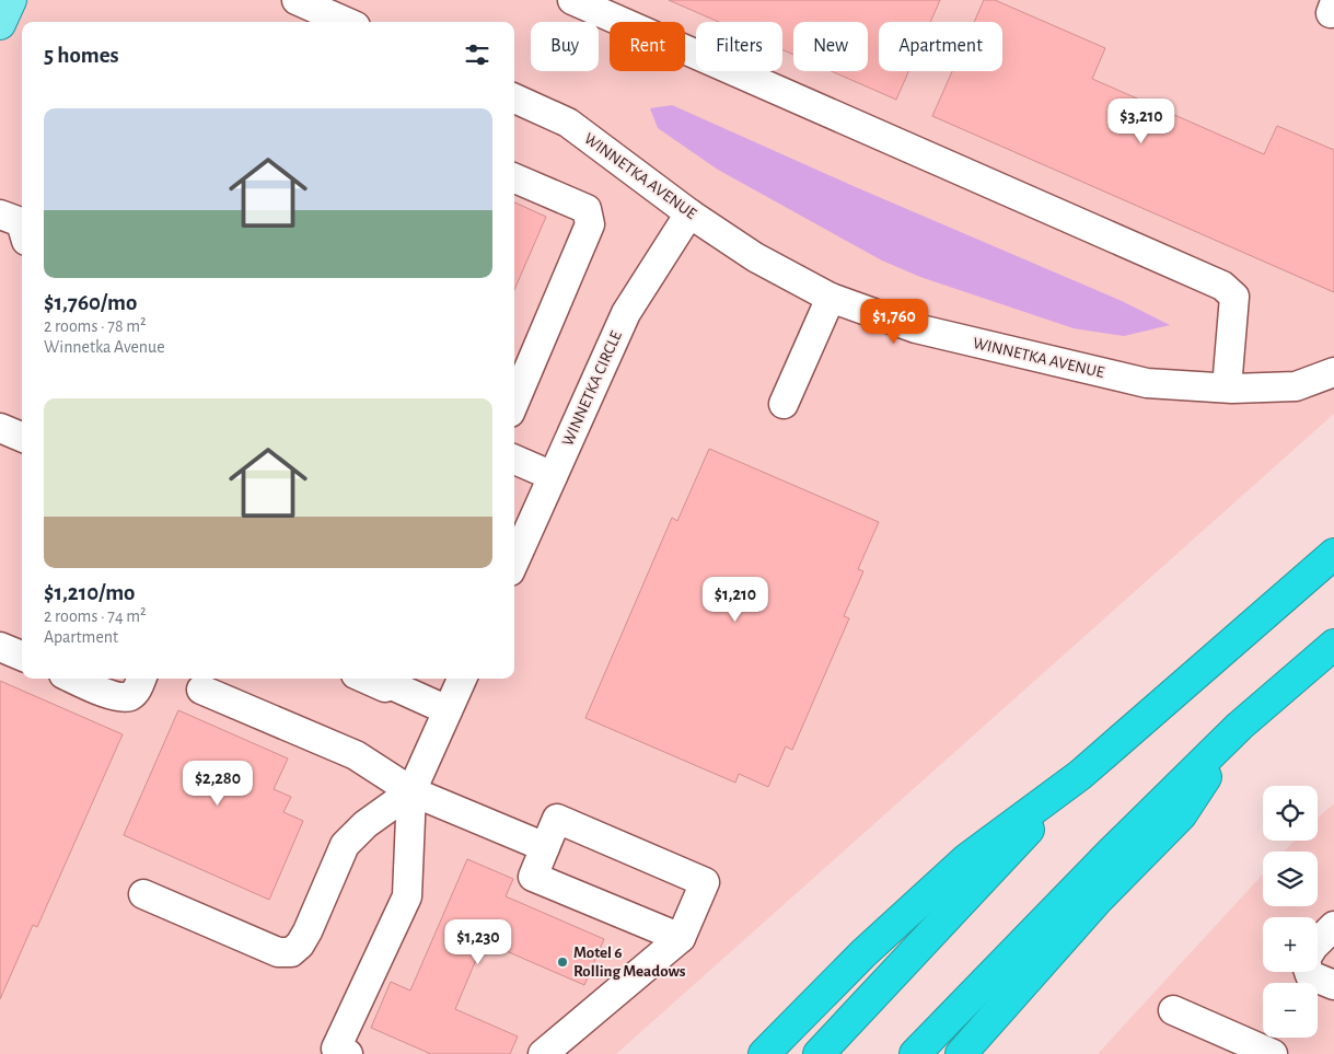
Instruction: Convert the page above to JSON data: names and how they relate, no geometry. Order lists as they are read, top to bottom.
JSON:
{
  "streets": {
    "street": ["WINNETKA AVENUE", "WINNETKA CIRCLE"]
  },
  "crossings": [
    ["WINNETKA AVENUE", "WINNETKA CIRCLE"]
  ],
  "places": ["Motel 6 Rolling Meadows"],
  "page": {
    "chip": [
      "Buy",
      "Rent",
      "Filters",
      "New",
      "Apartment"
    ],
    "heading": "5 homes",
    "list": [
      {
        "name": "$1,760/mo",
        "note": "2 rooms · 78 m² · Winnetka Avenue"
      },
      {
        "name": "$1,210/mo",
        "note": "2 rooms · 74 m² · Apartment"
      }
    ],
    "price": [
      "$3,210",
      "$1,760",
      "$1,210",
      "$2,280",
      "$1,230"
    ],
    "map_buttons": ["+", "−"]
  }
}
